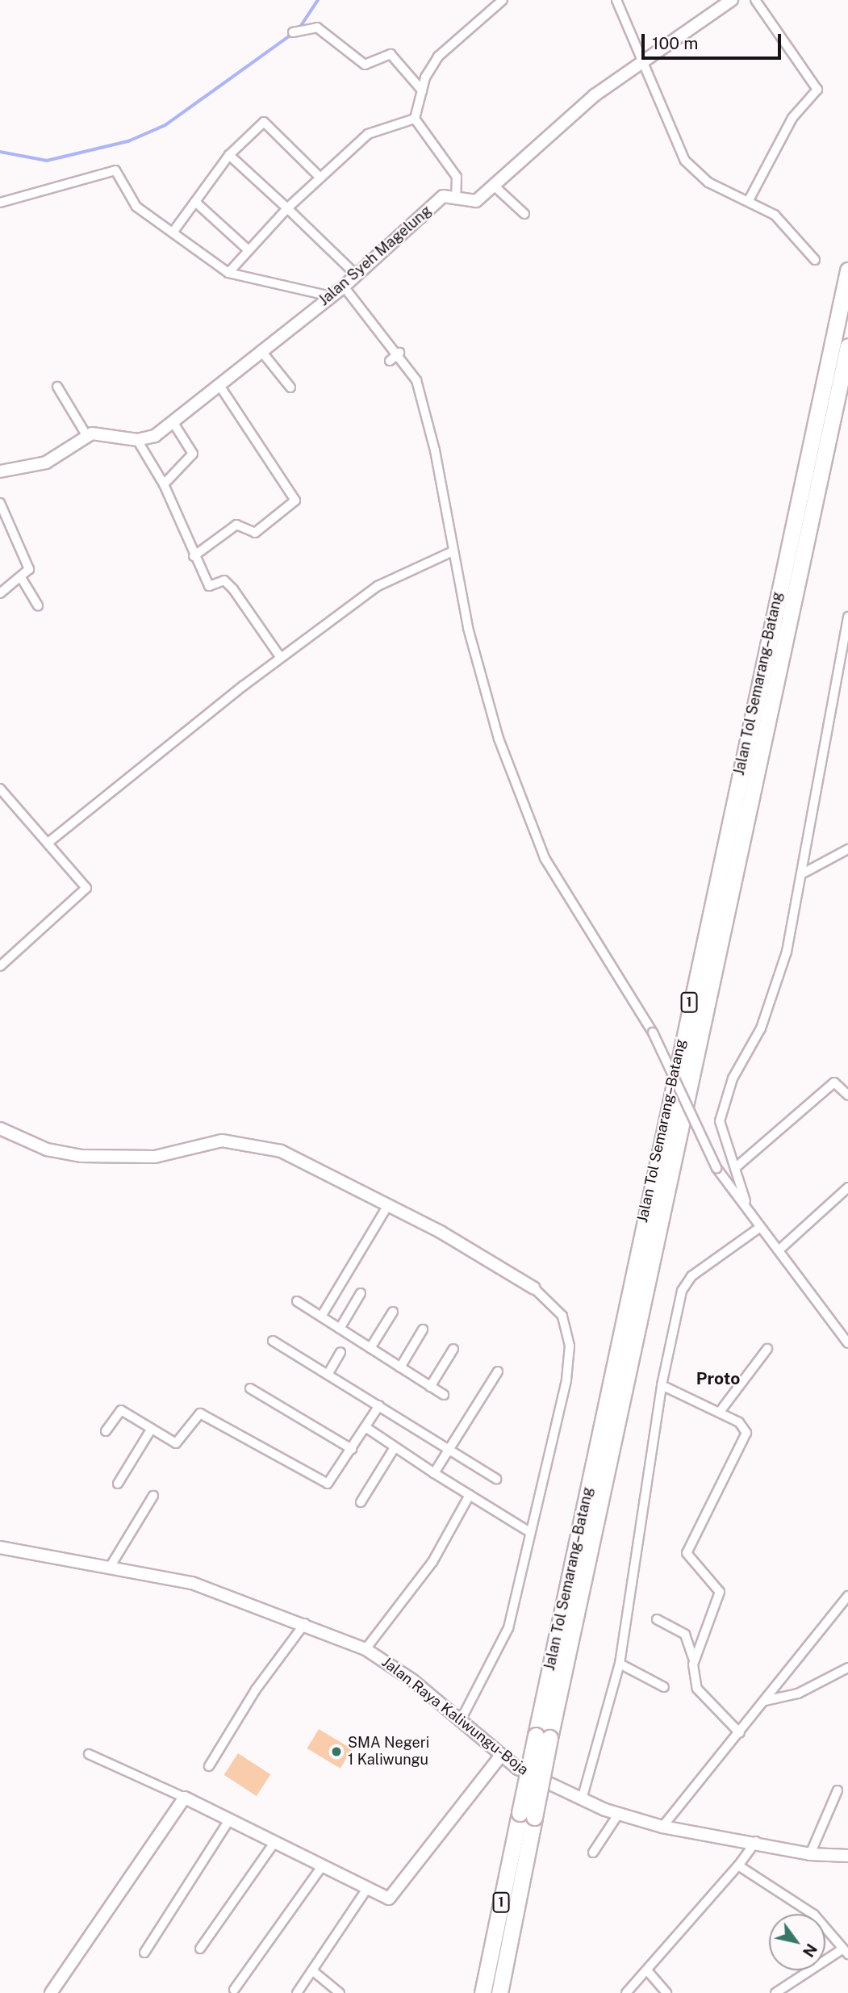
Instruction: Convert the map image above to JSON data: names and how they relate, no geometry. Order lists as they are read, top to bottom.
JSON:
{
  "streets": {
    "highway": ["Jalan Tol Semarang–Batang", "1"],
    "street": ["Jalan Syeh Magelung", "Jalan Raya Kaliwungu-Boja"]
  },
  "districts": ["Proto"],
  "places": ["SMA Negeri 1 Kaliwungu"],
  "scale_bar": "100 m",
  "north": "bottom right"
}
